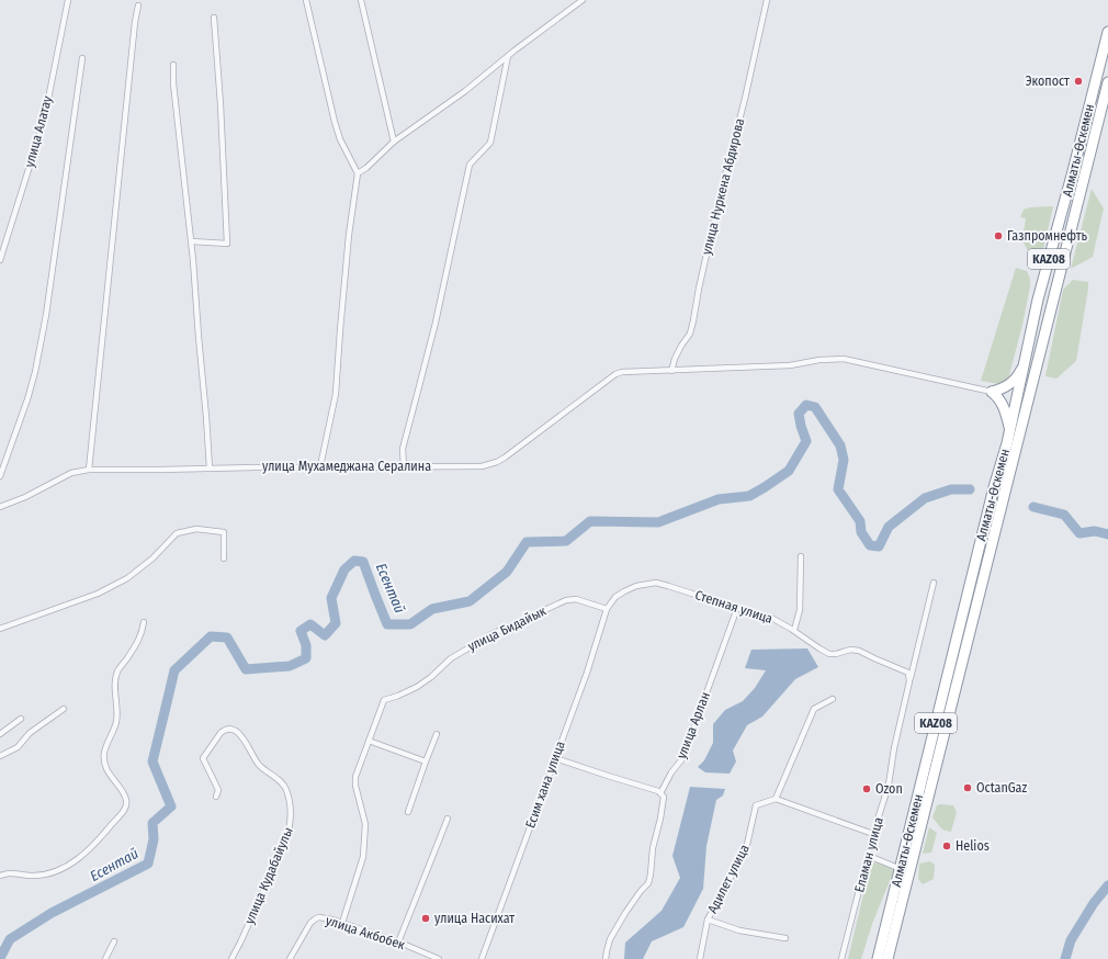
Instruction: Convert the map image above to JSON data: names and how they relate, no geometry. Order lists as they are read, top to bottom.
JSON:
{
  "streets": {
    "highway": ["Алматы-Өскемен", "KAZ08"],
    "street": [
      "улица Алатау",
      "улица Нуркена Абдирова",
      "улица Мухамеджана Сералина",
      "Степная улица",
      "улица Бидайык",
      "улица Арлан",
      "Есим хана улица",
      "Еламан улица",
      "улица Кудабайулы",
      "Адилет улица",
      "улица Акбобек"
    ]
  },
  "crossings": [
    ["улица Нуркена Абдирова", "улица Мухамеджана Сералина"],
    ["Степная улица", "улица Бидайык"],
    ["Степная улица", "улица Арлан"],
    ["Степная улица", "Есим хана улица"],
    ["Степная улица", "Еламан улица"],
    ["улица Бидайык", "Есим хана улица"]
  ],
  "water": ["Есентай"],
  "places": [
    "Экопост",
    "Газпромнефть",
    "OctanGaz",
    "Ozon",
    "Helios",
    "улица Насихат"
  ]
}
